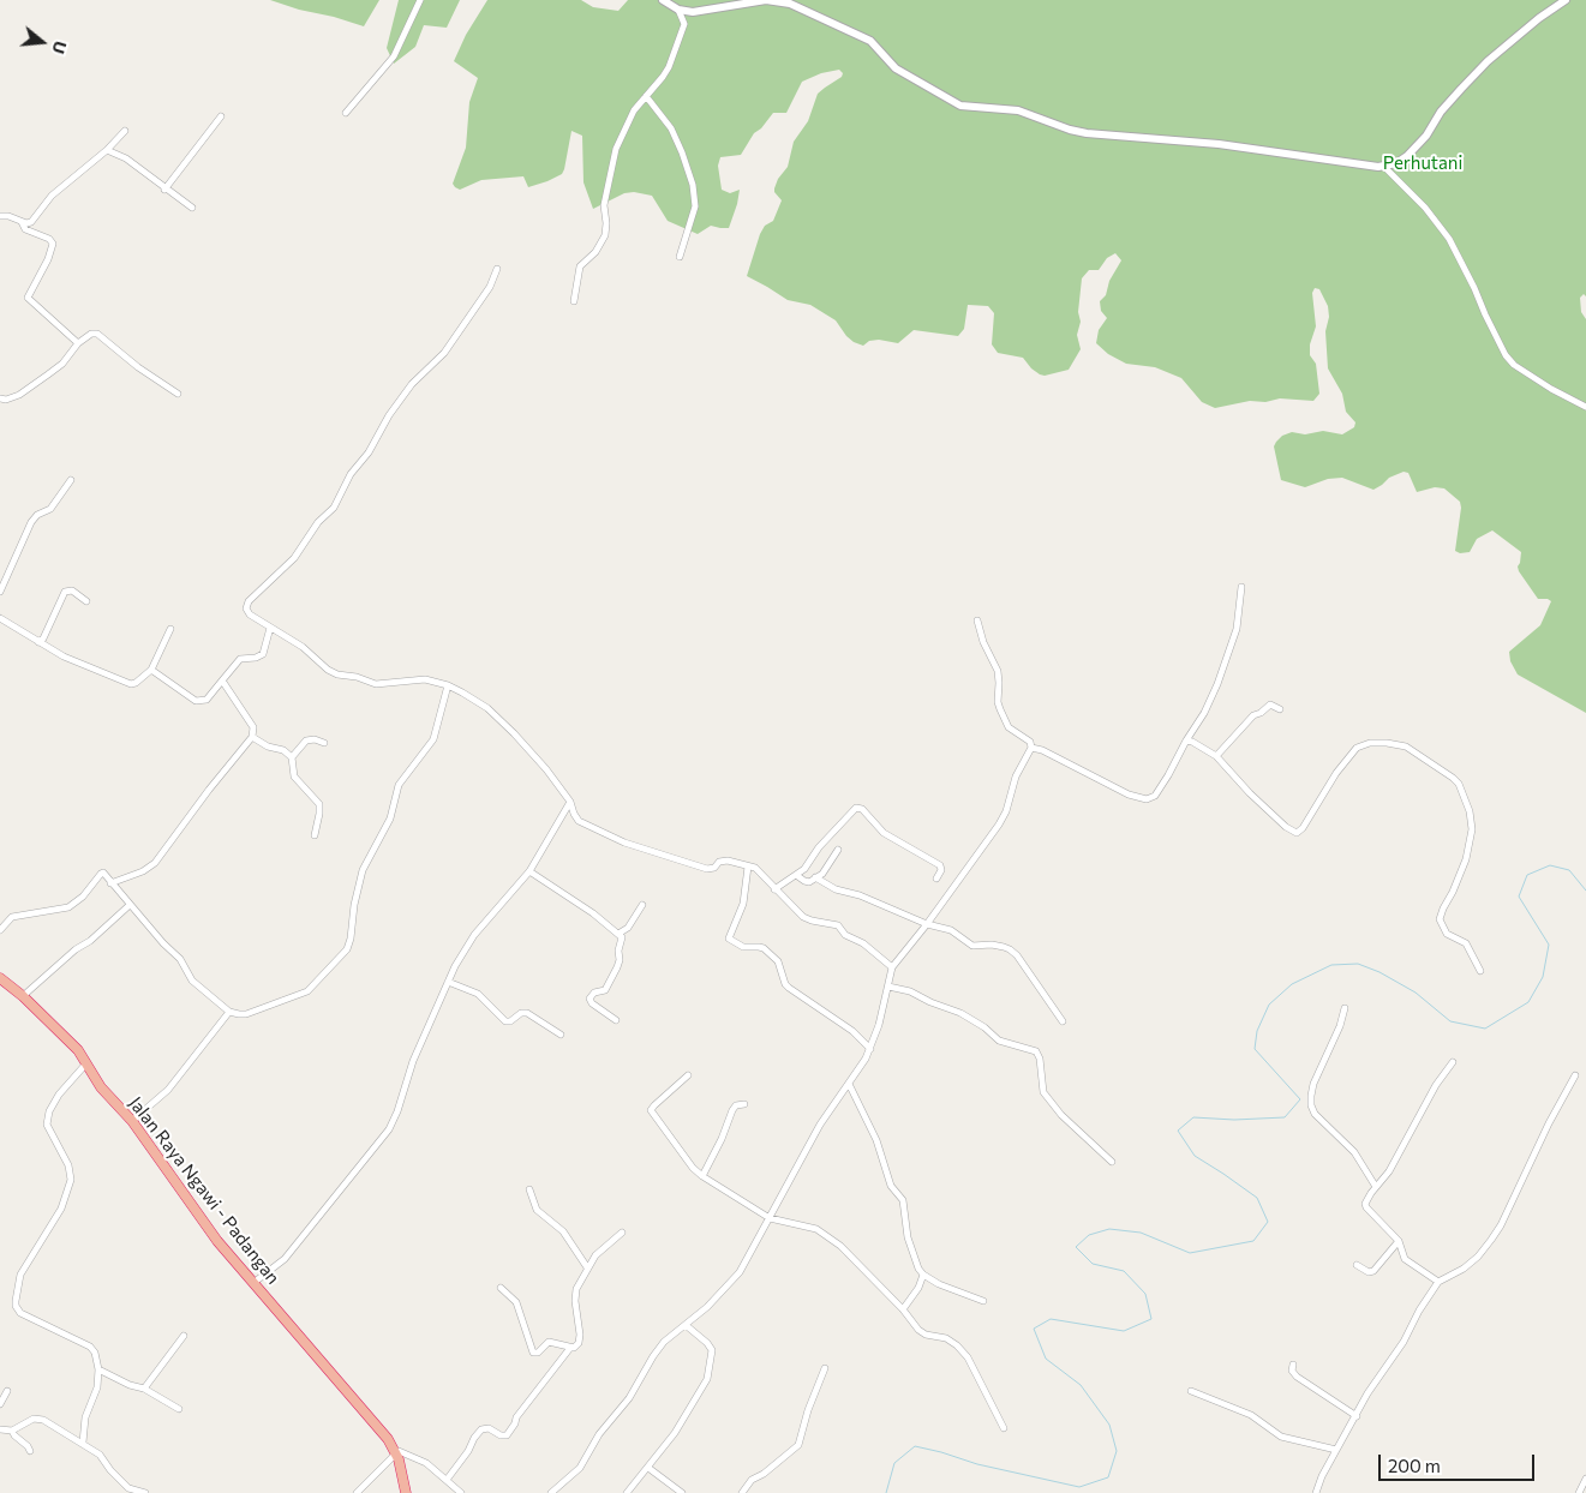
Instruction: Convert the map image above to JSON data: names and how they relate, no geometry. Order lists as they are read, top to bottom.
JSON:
{
  "streets": {
    "highway": ["Jalan Raya Ngawi - Padangan"]
  },
  "parks": ["Perhutani"],
  "scale_bar": "200 m",
  "north": "right"
}
